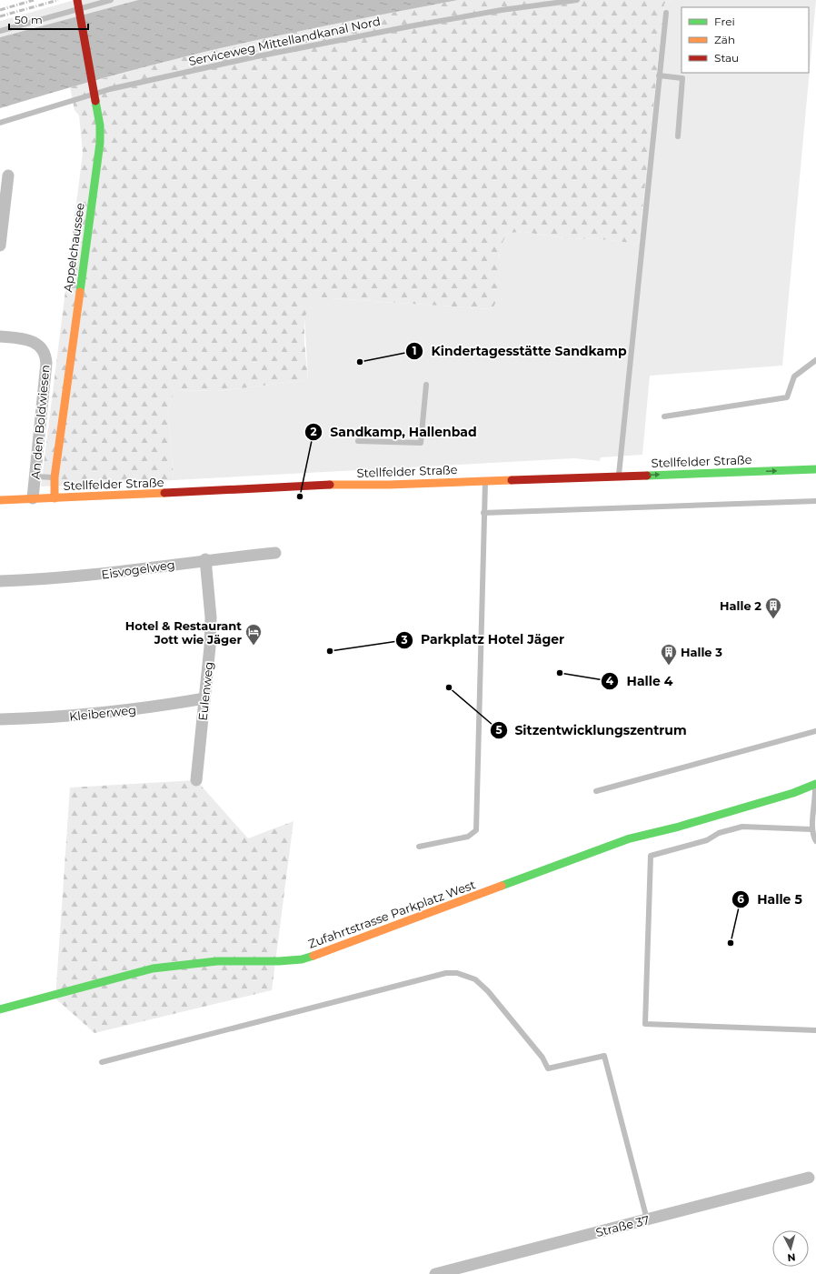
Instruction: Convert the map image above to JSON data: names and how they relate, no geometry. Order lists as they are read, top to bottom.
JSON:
{
  "streets": {
    "street": [
      "Appelchaussee",
      "An den Boldwiesen",
      "Stellfelder Straße",
      "Eisvogelweg",
      "Eulenweg",
      "Kleiberweg",
      "Zufahrtstrasse Parkplatz West",
      "Straße 37"
    ],
    "lane": ["Serviceweg Mittellandkanal Nord"]
  },
  "crossings": [
    ["Appelchaussee", "Stellfelder Straße"],
    ["An den Boldwiesen", "Stellfelder Straße"],
    ["Eisvogelweg", "Eulenweg"],
    ["Eulenweg", "Kleiberweg"]
  ],
  "places": {
    "other": [
      "Kindertagesstätte Sandkamp",
      "Sandkamp, Hallenbad",
      "Parkplatz Hotel Jäger",
      "Halle 4",
      "Sitzentwicklungszentrum",
      "Halle 5"
    ],
    "building": ["Halle 2", "Halle 3"],
    "hotel": ["Hotel & Restaurant Jott wie Jäger"]
  },
  "legend": ["Frei", "Zäh", "Stau"],
  "scale_bar": "50 m",
  "north": "bottom"
}
